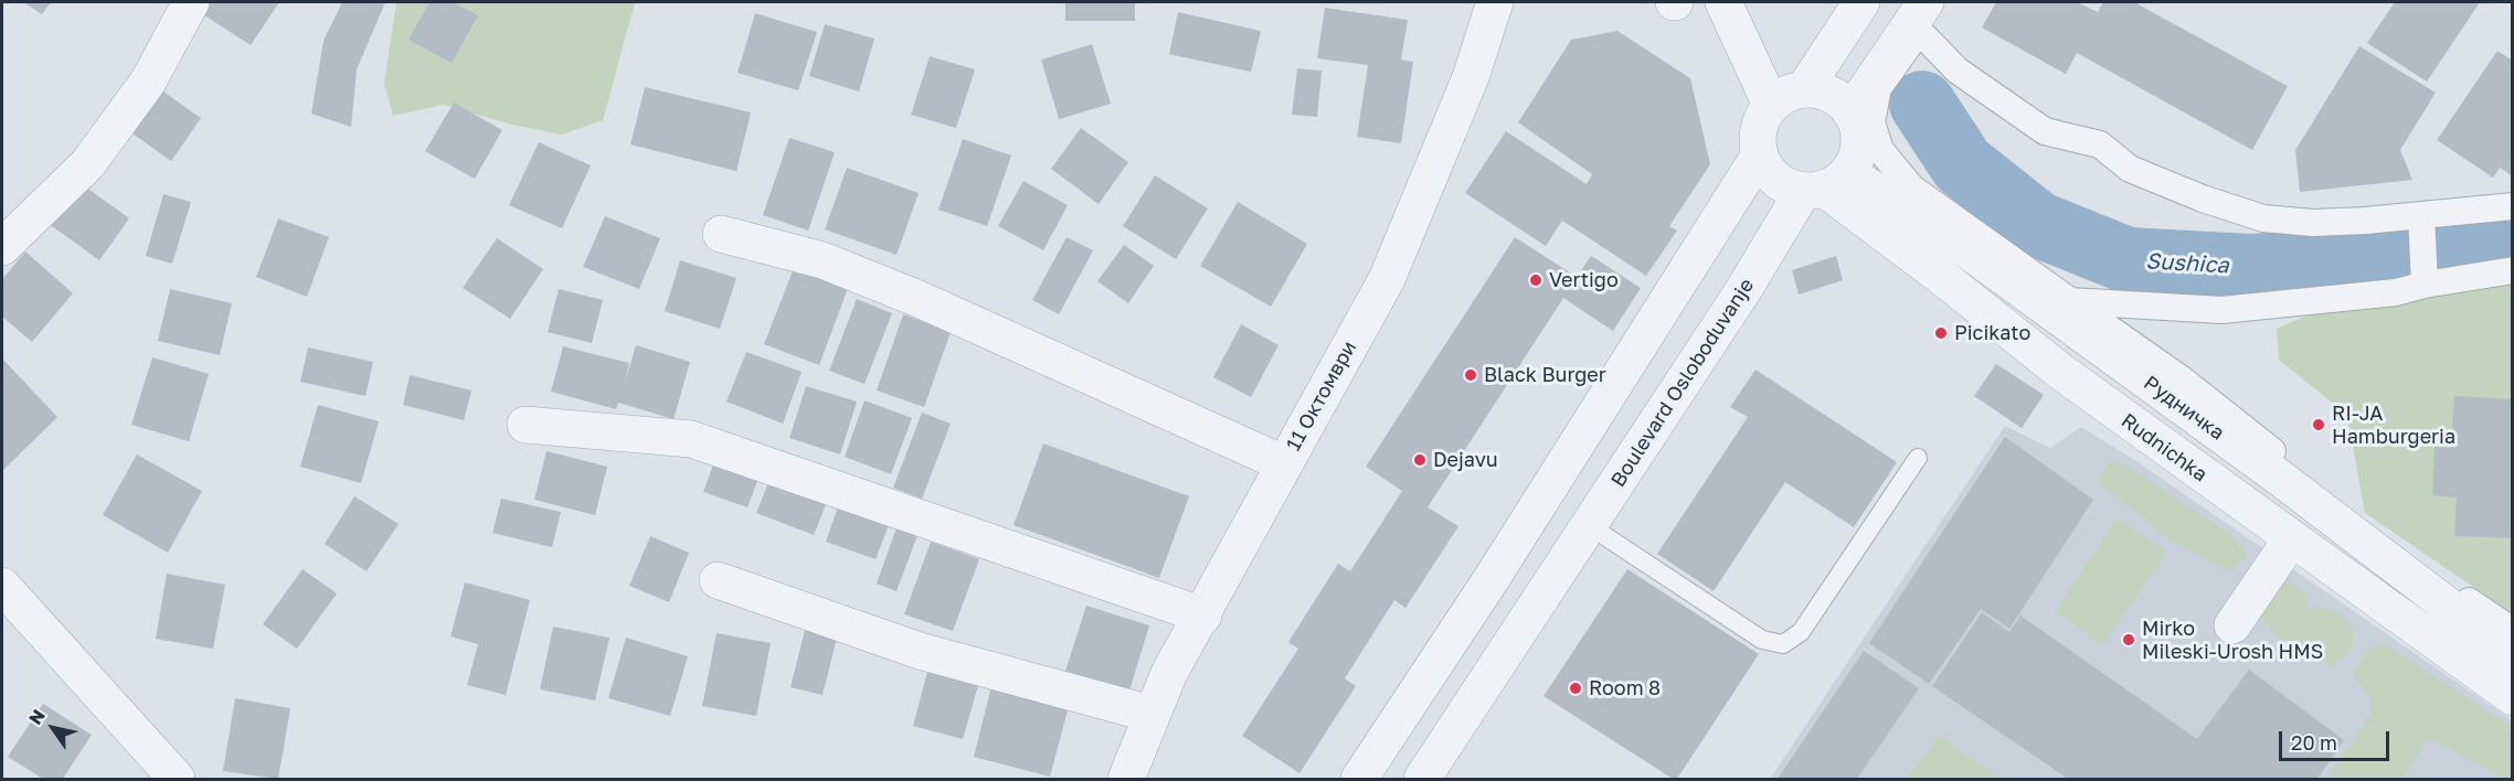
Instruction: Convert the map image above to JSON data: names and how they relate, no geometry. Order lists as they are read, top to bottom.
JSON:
{
  "streets": {
    "street": [
      "Boulevard Osloboduvanje",
      "11 Октомври",
      "Рудничка",
      "Rudnichka"
    ]
  },
  "crossings": [
    ["Boulevard Osloboduvanje", "Рудничка"],
    ["Boulevard Osloboduvanje", "Rudnichka"],
    ["Рудничка", "Rudnichka"]
  ],
  "water": ["Sushica"],
  "places": [
    "Vertigo",
    "Picikato",
    "Black Burger",
    "RI-JA Hamburgeria",
    "Dejavu",
    "Mirko Mileski-Urosh HMS",
    "Room 8"
  ],
  "scale_bar": "20 m",
  "north": "top left"
}
